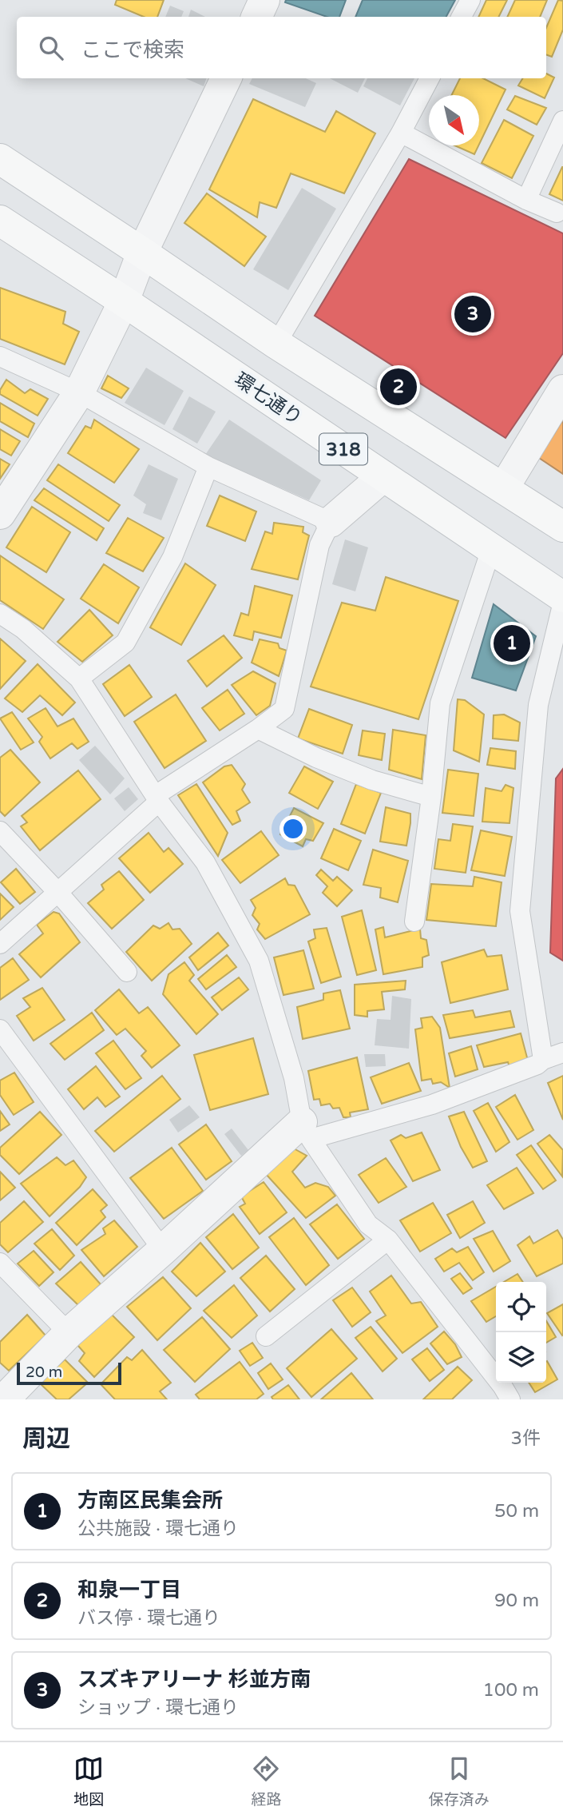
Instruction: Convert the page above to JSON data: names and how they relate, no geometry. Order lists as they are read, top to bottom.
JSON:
{
  "streets": {
    "main road": ["環七通り", "318"]
  },
  "scale_bar": "20 m",
  "north": "bottom right",
  "page": {
    "search": "ここで検索",
    "pins": ["3", "2", "1"],
    "scale": "20 m",
    "heading": ["周辺", "3件"],
    "list": [
      {
        "mark": "1",
        "name": "方南区民集会所",
        "note": "公共施設 · 環七通り",
        "value": "50 m"
      },
      {
        "mark": "2",
        "name": "和泉一丁目",
        "note": "バス停 · 環七通り",
        "value": "90 m"
      },
      {
        "mark": "3",
        "name": "スズキアリーナ 杉並方南",
        "note": "ショップ · 環七通り",
        "value": "100 m"
      }
    ],
    "nav": ["地図", "経路", "保存済み"]
  }
}
